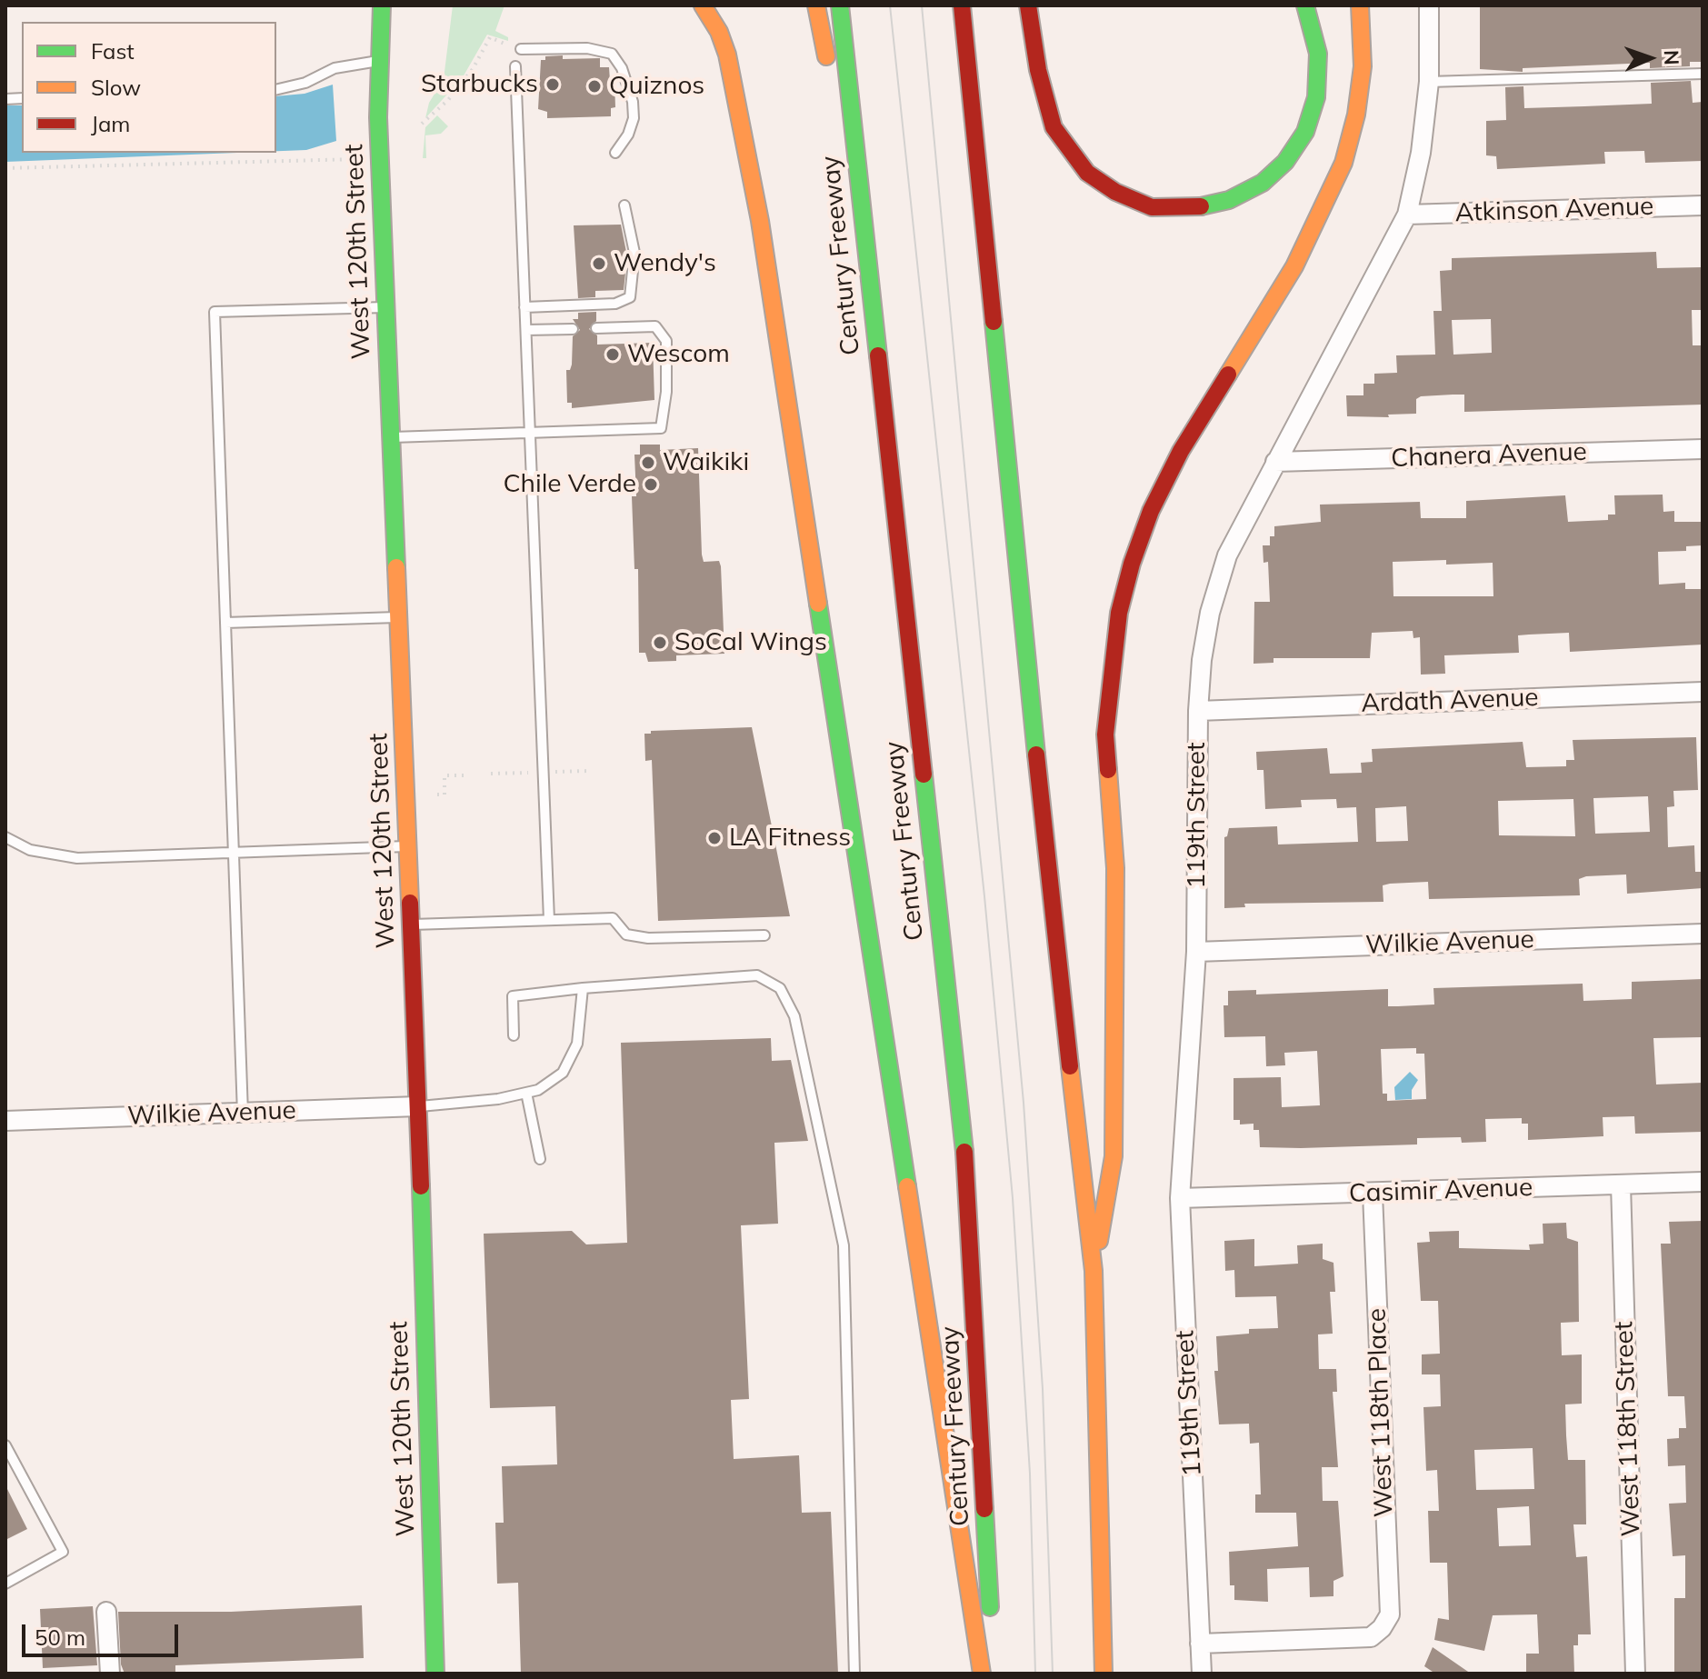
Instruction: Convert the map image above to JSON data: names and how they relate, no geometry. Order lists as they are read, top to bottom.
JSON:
{
  "streets": {
    "main road": ["West 120th Street", "Century Freeway"],
    "street": [
      "Atkinson Avenue",
      "Chanera Avenue",
      "Ardath Avenue",
      "119th Street",
      "Wilkie Avenue",
      "Casimir Avenue",
      "West 118th Place",
      "West 118th Street"
    ]
  },
  "crossings": [
    ["Atkinson Avenue", "119th Street"],
    ["West 120th Street", "Wilkie Avenue"],
    ["Chanera Avenue", "119th Street"],
    ["Ardath Avenue", "119th Street"],
    ["119th Street", "Wilkie Avenue"],
    ["119th Street", "Casimir Avenue"],
    ["119th Street", "West 118th Place"],
    ["Casimir Avenue", "West 118th Place"],
    ["Casimir Avenue", "West 118th Street"]
  ],
  "places": [
    "Starbucks",
    "Quiznos",
    "Wendy's",
    "Wescom",
    "Waikiki",
    "Chile Verde",
    "SoCal Wings",
    "LA Fitness"
  ],
  "legend": ["Fast", "Slow", "Jam"],
  "scale_bar": "50 m",
  "north": "right"
}
